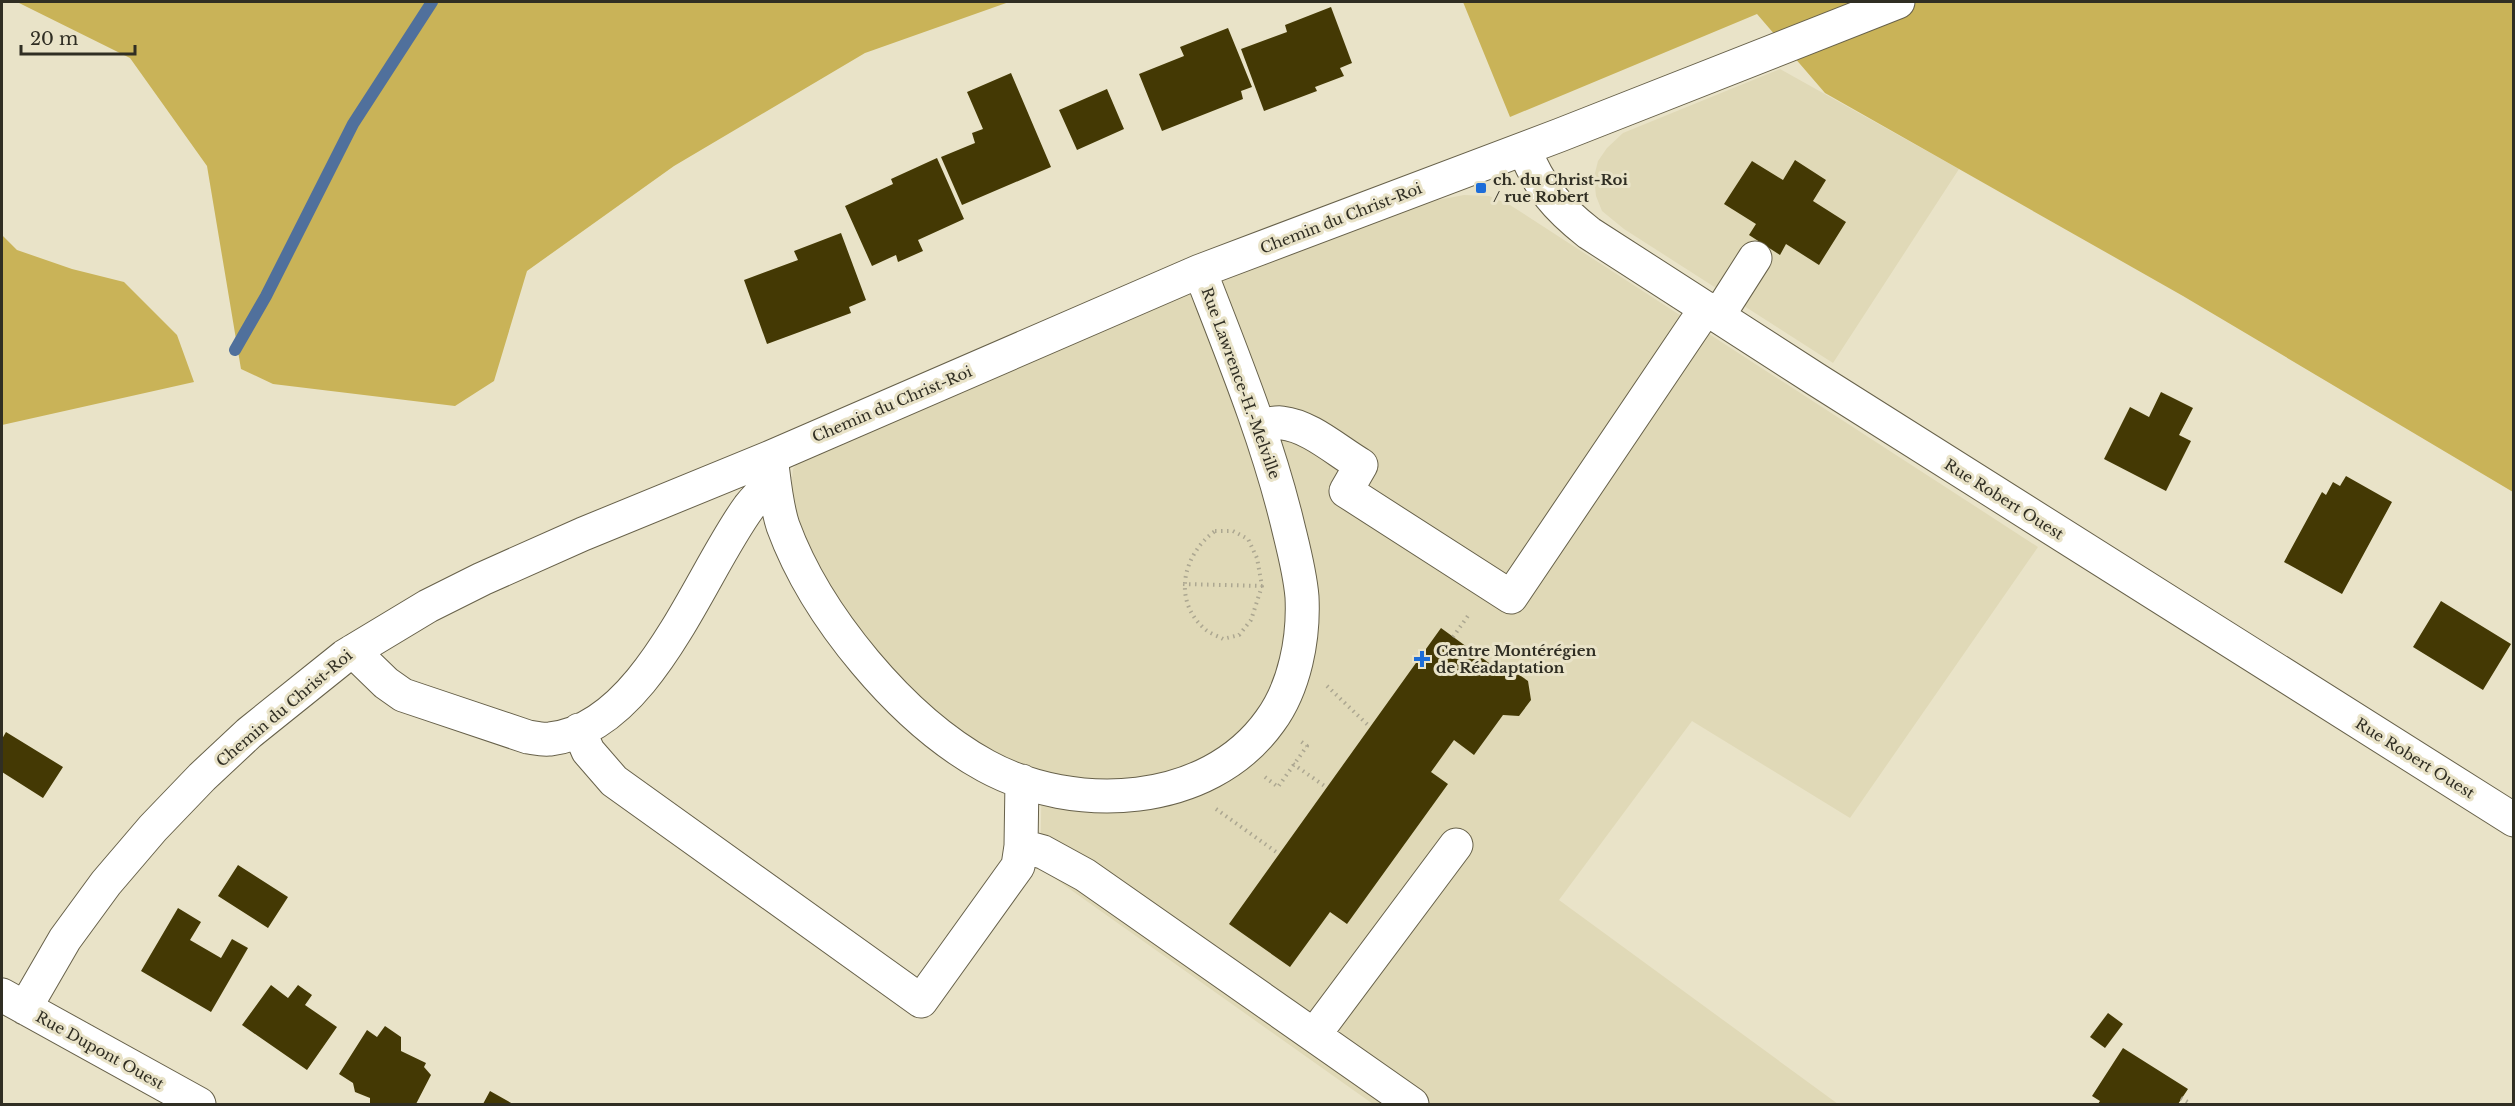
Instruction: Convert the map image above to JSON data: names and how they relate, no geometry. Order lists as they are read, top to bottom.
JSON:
{
  "streets": {
    "street": [
      "Chemin du Christ-Roi",
      "Rue Lawrence-H.-Melville",
      "Rue Robert Ouest",
      "Rue Dupont Ouest"
    ]
  },
  "crossings": [
    ["Chemin du Christ-Roi", "Rue Lawrence-H.-Melville"],
    ["Chemin du Christ-Roi", "Rue Robert Ouest"],
    ["Chemin du Christ-Roi", "Rue Dupont Ouest"]
  ],
  "places": {
    "transit": ["ch. du Christ-Roi / rue Robert"],
    "health": ["Centre Montérégien de Réadaptation"]
  },
  "scale_bar": "20 m"
}
